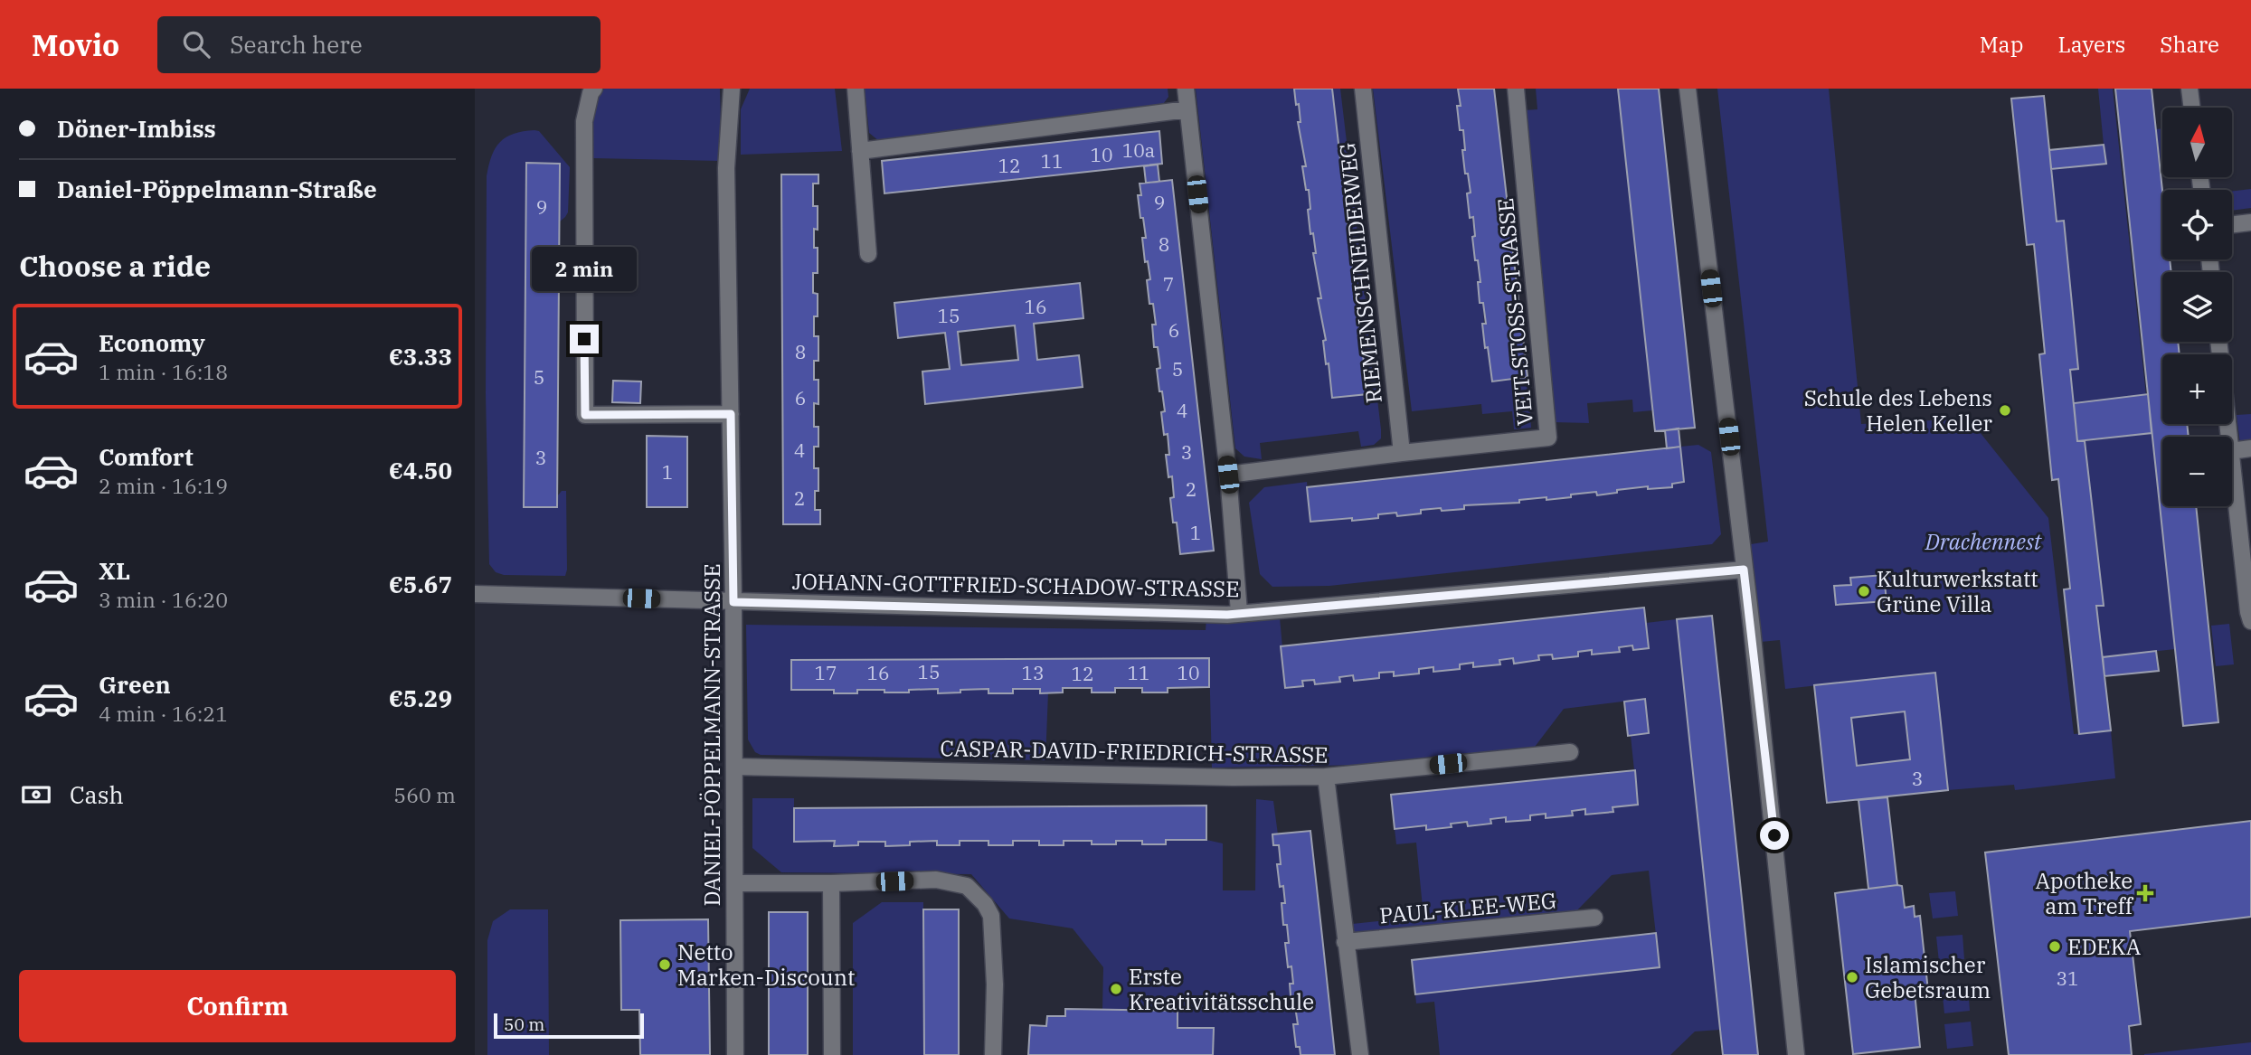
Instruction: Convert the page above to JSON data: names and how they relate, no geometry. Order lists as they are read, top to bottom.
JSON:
{
  "streets": {
    "street": [
      "RIEMENSCHNEIDERWEG",
      "VEIT-STOSS-STRASSE",
      "JOHANN-GOTTFRIED-SCHADOW-STRASSE",
      "DANIEL-PÖPPELMANN-STRASSE",
      "CASPAR-DAVID-FRIEDRICH-STRASSE",
      "PAUL-KLEE-WEG"
    ]
  },
  "crossings": [
    ["RIEMENSCHNEIDERWEG", "VEIT-STOSS-STRASSE"],
    ["JOHANN-GOTTFRIED-SCHADOW-STRASSE", "DANIEL-PÖPPELMANN-STRASSE"],
    ["DANIEL-PÖPPELMANN-STRASSE", "CASPAR-DAVID-FRIEDRICH-STRASSE"]
  ],
  "parks": ["Drachennest"],
  "places": {
    "other": [
      "Schule des Lebens Helen Keller",
      "Kulturwerkstatt Grüne Villa",
      "EDEKA",
      "Netto Marken-Discount",
      "Islamischer Gebetsraum",
      "Erste Kreativitätsschule"
    ],
    "health": ["Apotheke am Treff"]
  },
  "house_numbers": [
    "10a",
    "10",
    "11",
    "12",
    "9",
    "9",
    "8",
    "7",
    "16",
    "15",
    "6",
    "8",
    "5",
    "5",
    "6",
    "4",
    "4",
    "3",
    "3",
    "1",
    "2",
    "2",
    "1",
    "15",
    "17",
    "16",
    "13",
    "11",
    "10",
    "12",
    "3",
    "31"
  ],
  "scale_bar": "50 m",
  "north": "top",
  "page": {
    "header": "Movio",
    "search": "Search here",
    "nav": ["Map", "Layers", "Share"],
    "banner": ["Döner-Imbiss", "Daniel-Pöppelmann-Straße"],
    "map_buttons": ["+", "−"],
    "heading": "Choose a ride",
    "bubble": "2 min",
    "list": [
      {
        "name": "Economy",
        "note": "1 min · 16:18",
        "value": "€3.33"
      },
      {
        "name": "Comfort",
        "note": "2 min · 16:19",
        "value": "€4.50"
      },
      {
        "name": "XL",
        "note": "3 min · 16:20",
        "value": "€5.67"
      },
      {
        "name": "Green",
        "note": "4 min · 16:21",
        "value": "€5.29"
      }
    ],
    "pay": ["Cash", "560 m"],
    "buttons": "Confirm",
    "scale": "50 m"
  }
}
